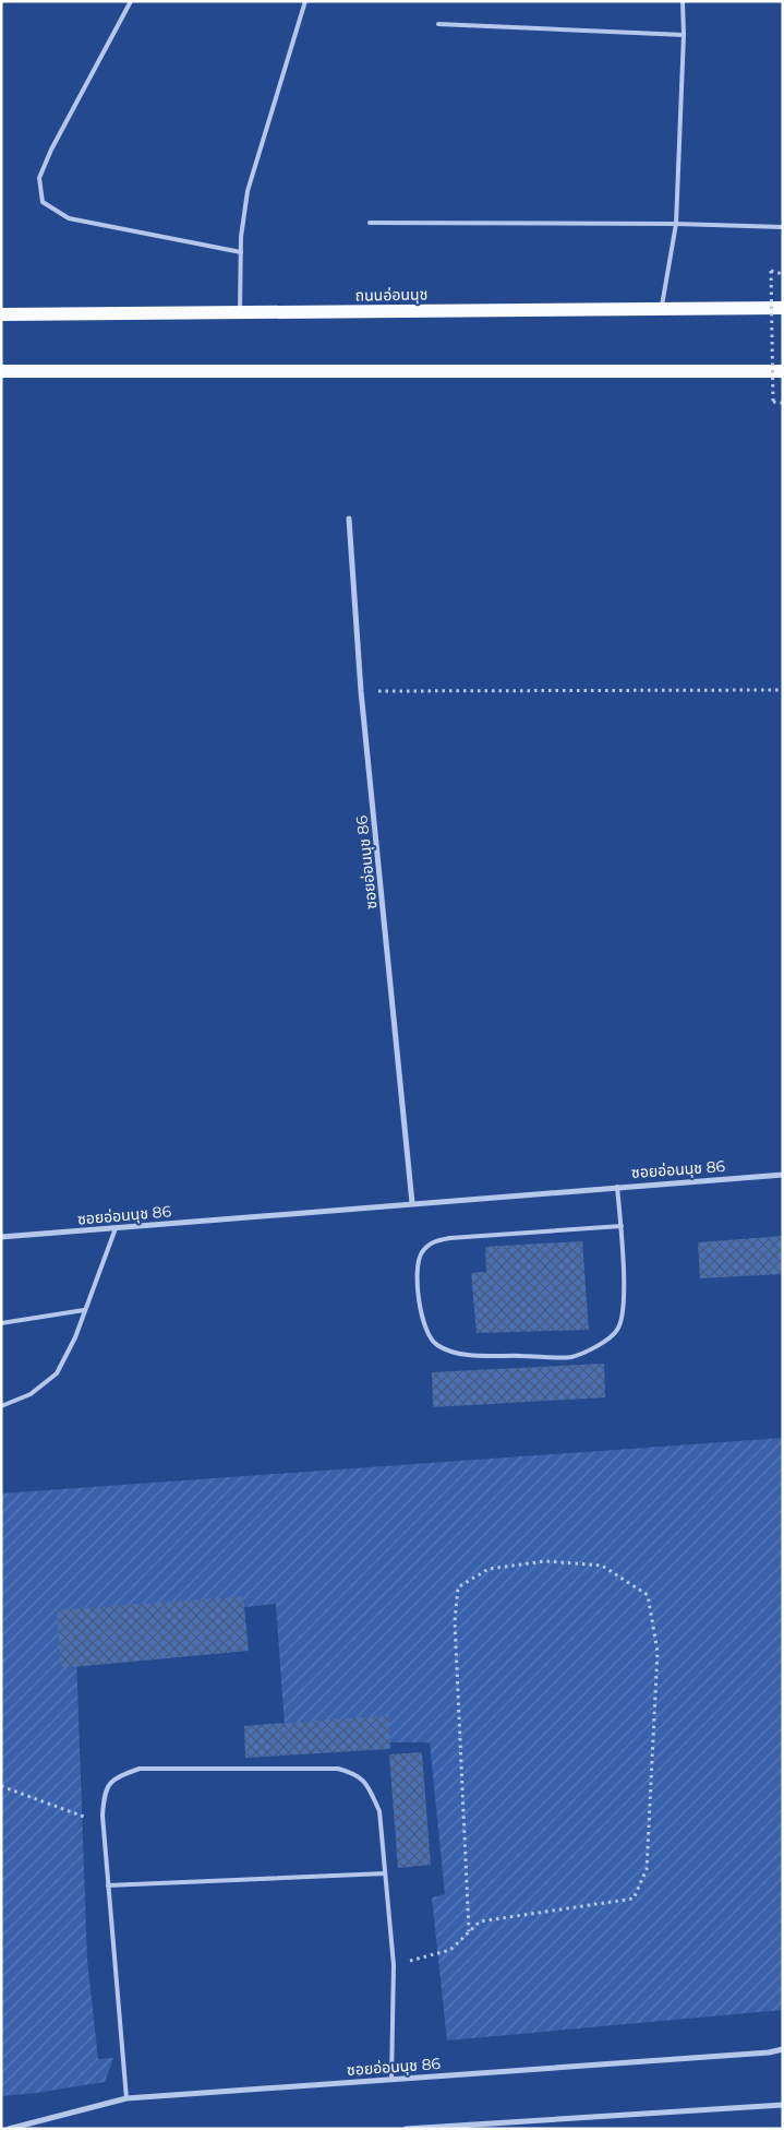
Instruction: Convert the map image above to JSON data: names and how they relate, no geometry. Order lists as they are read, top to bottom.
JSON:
{
  "streets": {
    "main road": ["ถนนอ่อนนุช"],
    "street": ["ซอยอ่อนนุช 86"]
  }
}
